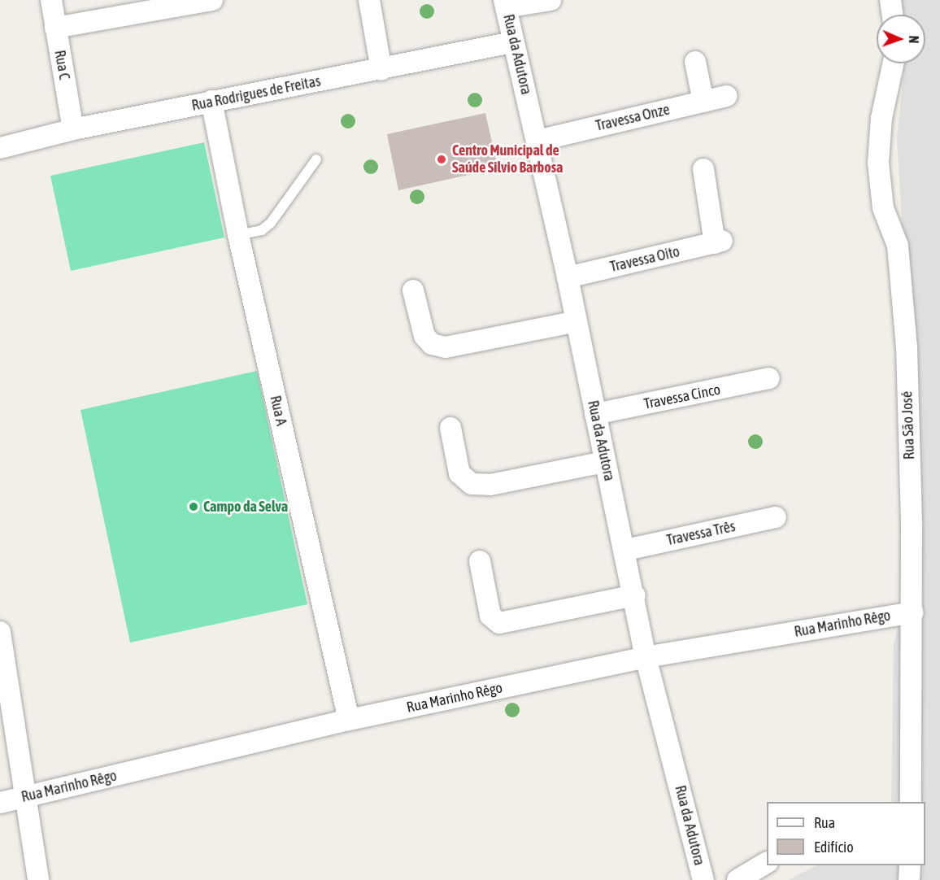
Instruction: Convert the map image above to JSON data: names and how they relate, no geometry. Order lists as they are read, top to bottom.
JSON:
{
  "streets": {
    "street": [
      "Rua da Adutora",
      "Rua C",
      "Rua Rodrigues de Freitas",
      "Travessa Onze",
      "Travessa Oito",
      "Travessa Cinco",
      "Rua A",
      "Rua São José",
      "Travessa Três",
      "Rua Marinho Rêgo"
    ]
  },
  "crossings": [
    ["Rua da Adutora", "Rua Rodrigues de Freitas"],
    ["Rua da Adutora", "Travessa Onze"],
    ["Rua da Adutora", "Travessa Oito"],
    ["Rua da Adutora", "Travessa Cinco"],
    ["Rua da Adutora", "Travessa Três"],
    ["Rua da Adutora", "Rua Marinho Rêgo"],
    ["Rua C", "Rua Rodrigues de Freitas"],
    ["Rua Rodrigues de Freitas", "Rua A"],
    ["Rua A", "Rua Marinho Rêgo"],
    ["Rua São José", "Rua Marinho Rêgo"]
  ],
  "places": ["Centro Municipal de Saúde Silvio Barbosa", "Campo da Selva"],
  "legend": ["Rua", "Edifício"],
  "north": "right"
}
